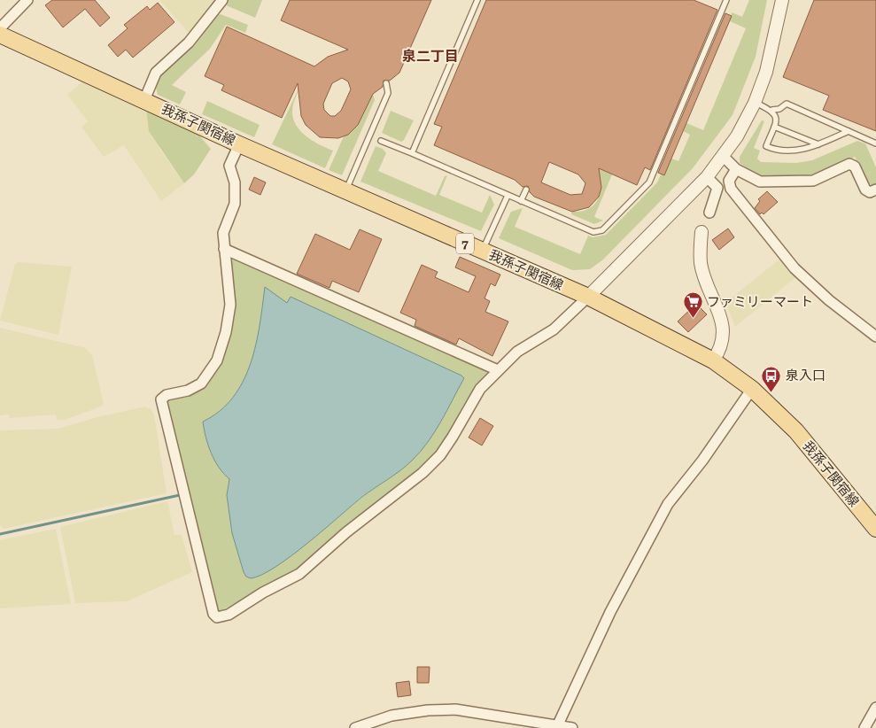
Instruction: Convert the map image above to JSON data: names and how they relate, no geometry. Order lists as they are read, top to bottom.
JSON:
{
  "streets": {
    "main road": ["我孫子関宿線", "7"]
  },
  "districts": ["泉二丁目"],
  "places": {
    "supermarket": ["ファミリーマート"],
    "bus stop": ["泉入口"]
  }
}
